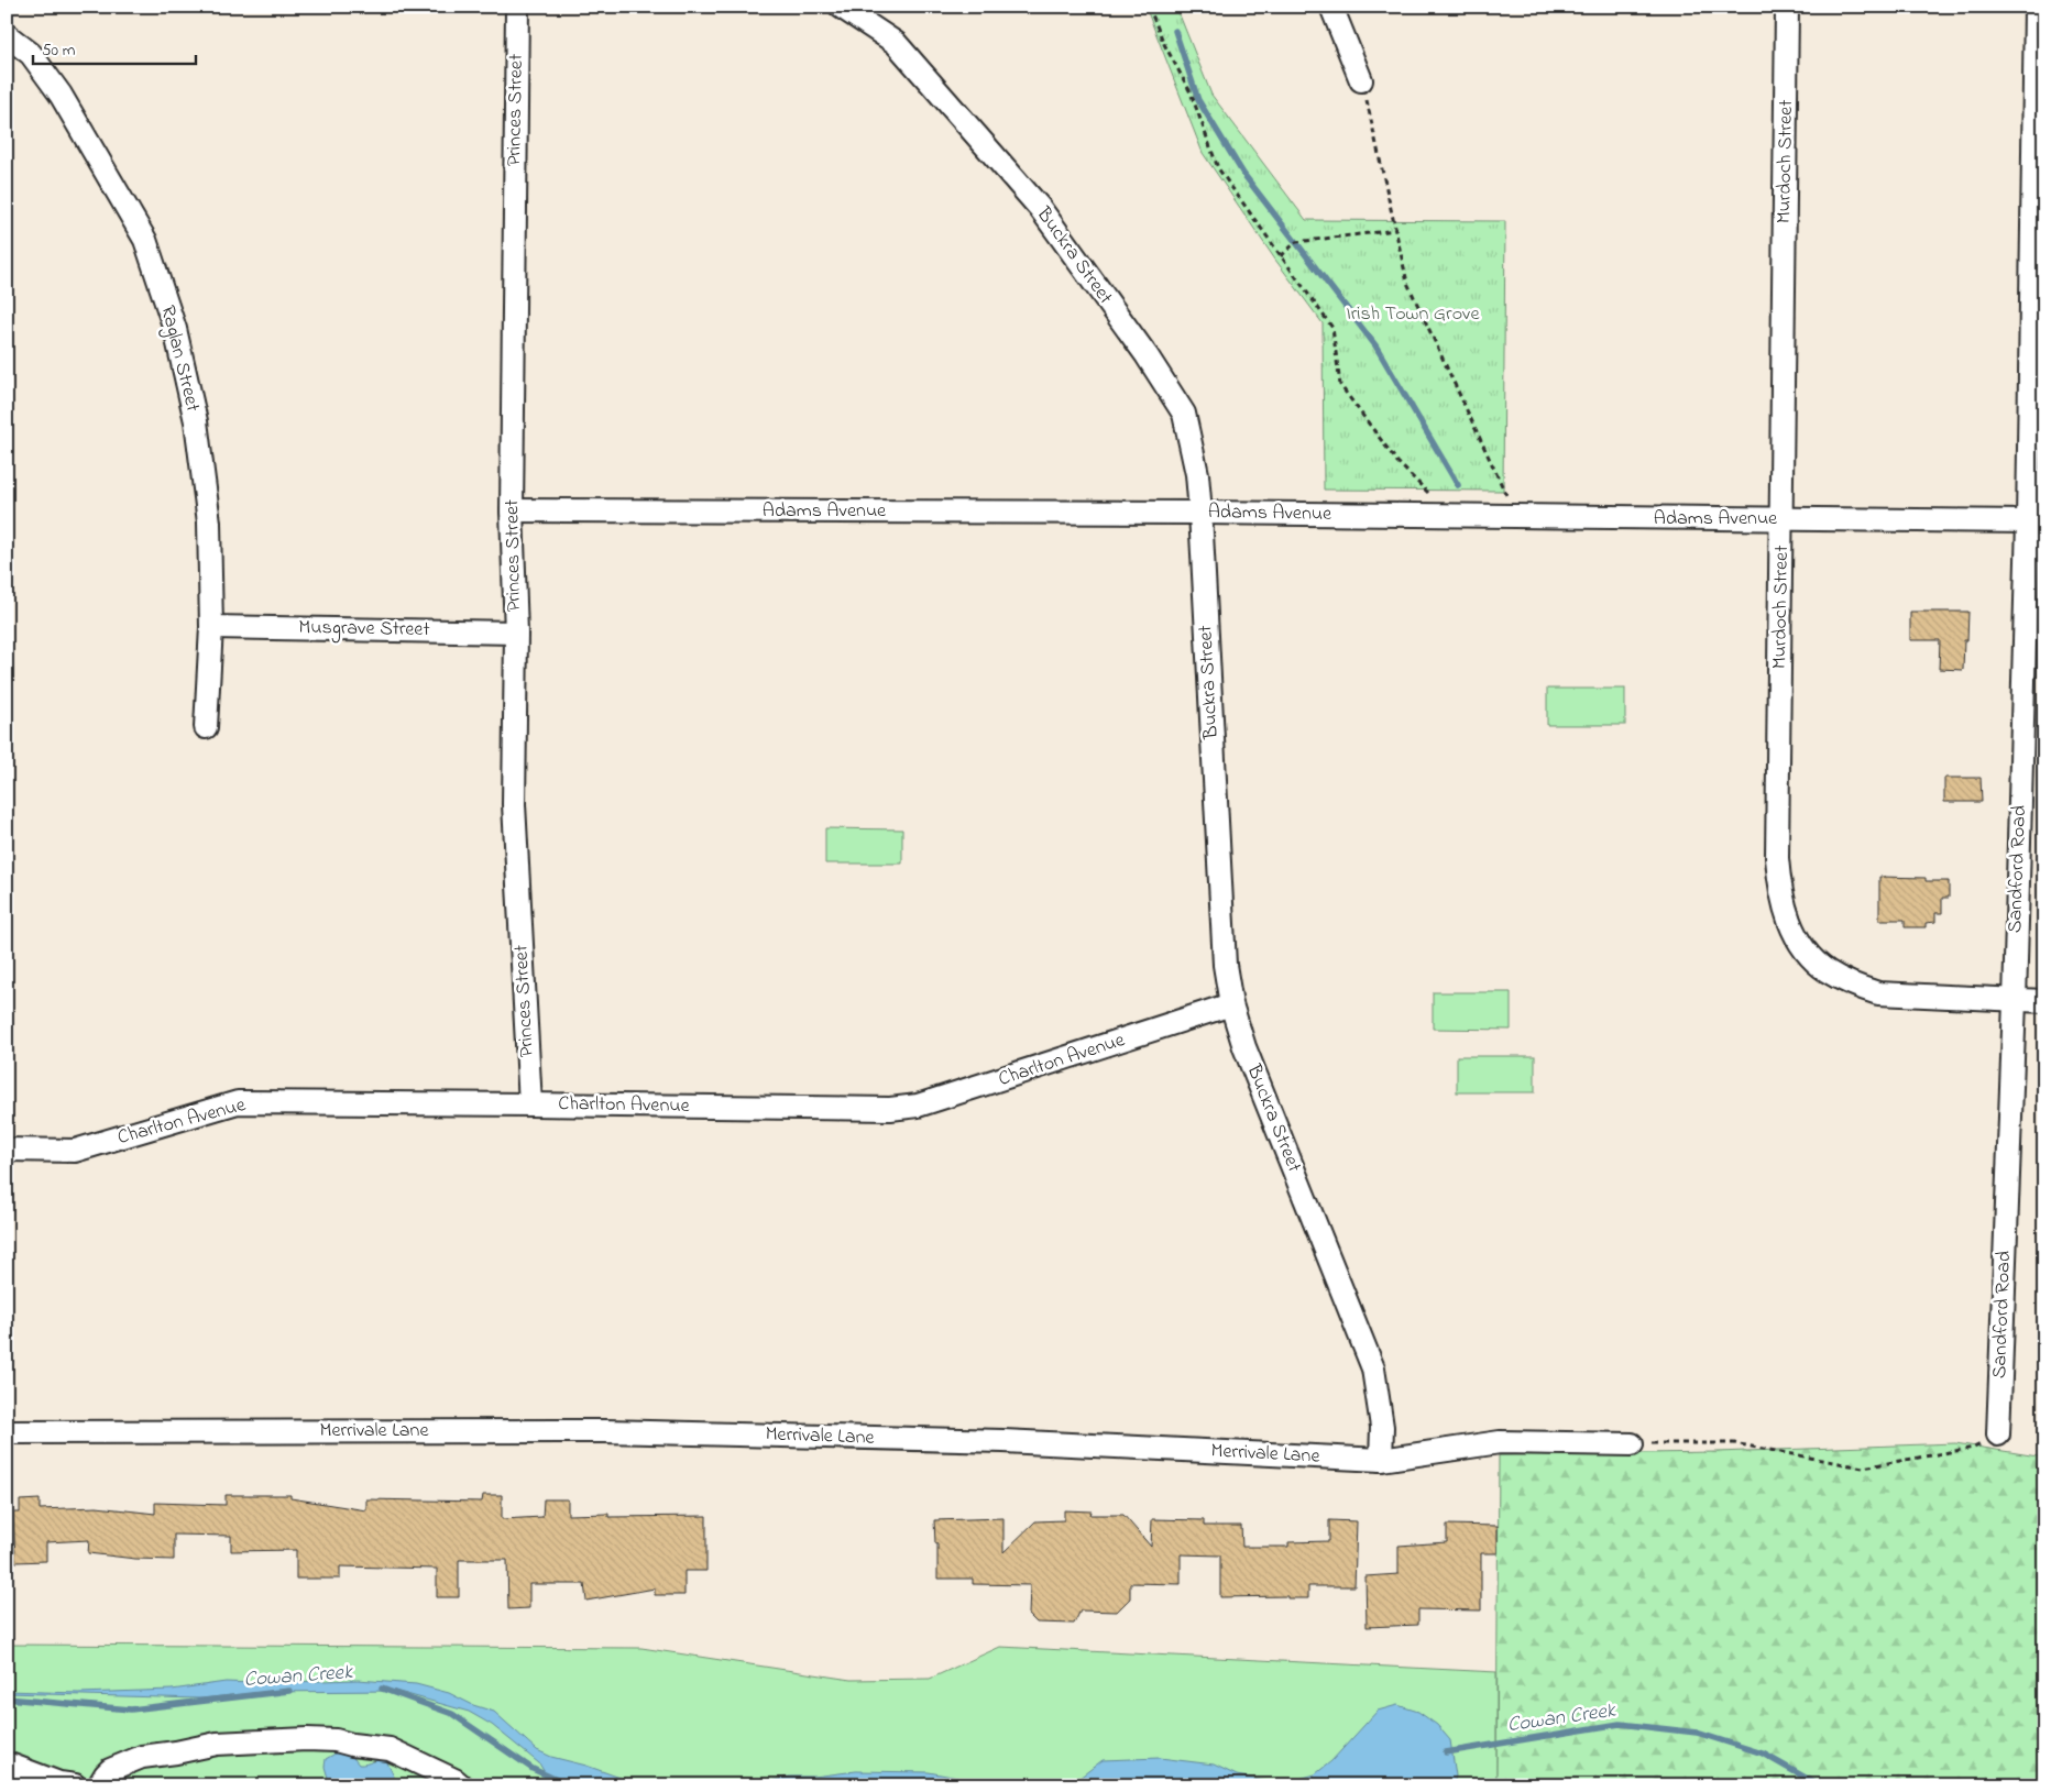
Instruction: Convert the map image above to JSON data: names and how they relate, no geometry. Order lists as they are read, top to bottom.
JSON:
{
  "streets": {
    "street": [
      "Princes Street",
      "Murdoch Street",
      "Buckra Street",
      "Raglan Street",
      "Adams Avenue",
      "Musgrave Street",
      "Sandford Road",
      "Charlton Avenue",
      "Merrivale Lane"
    ]
  },
  "crossings": [
    ["Princes Street", "Adams Avenue"],
    ["Princes Street", "Musgrave Street"],
    ["Princes Street", "Charlton Avenue"],
    ["Murdoch Street", "Adams Avenue"],
    ["Murdoch Street", "Sandford Road"],
    ["Buckra Street", "Adams Avenue"],
    ["Buckra Street", "Charlton Avenue"],
    ["Buckra Street", "Merrivale Lane"],
    ["Raglan Street", "Musgrave Street"],
    ["Adams Avenue", "Sandford Road"]
  ],
  "water": ["Cowan Creek"],
  "parks": ["Irish Town Grove"],
  "scale_bar": "50 m"
}
